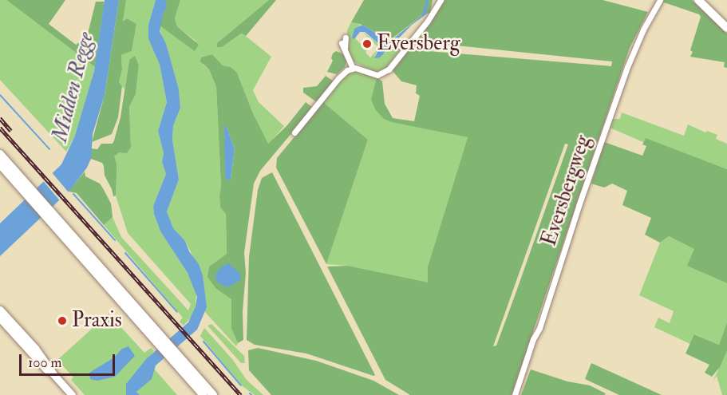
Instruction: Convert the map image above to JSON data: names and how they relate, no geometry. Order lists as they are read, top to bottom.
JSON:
{
  "streets": {
    "street": ["Eversbergweg"]
  },
  "water": ["Midden Regge"],
  "places": ["Eversberg", "Praxis"],
  "scale_bar": "100 m"
}
